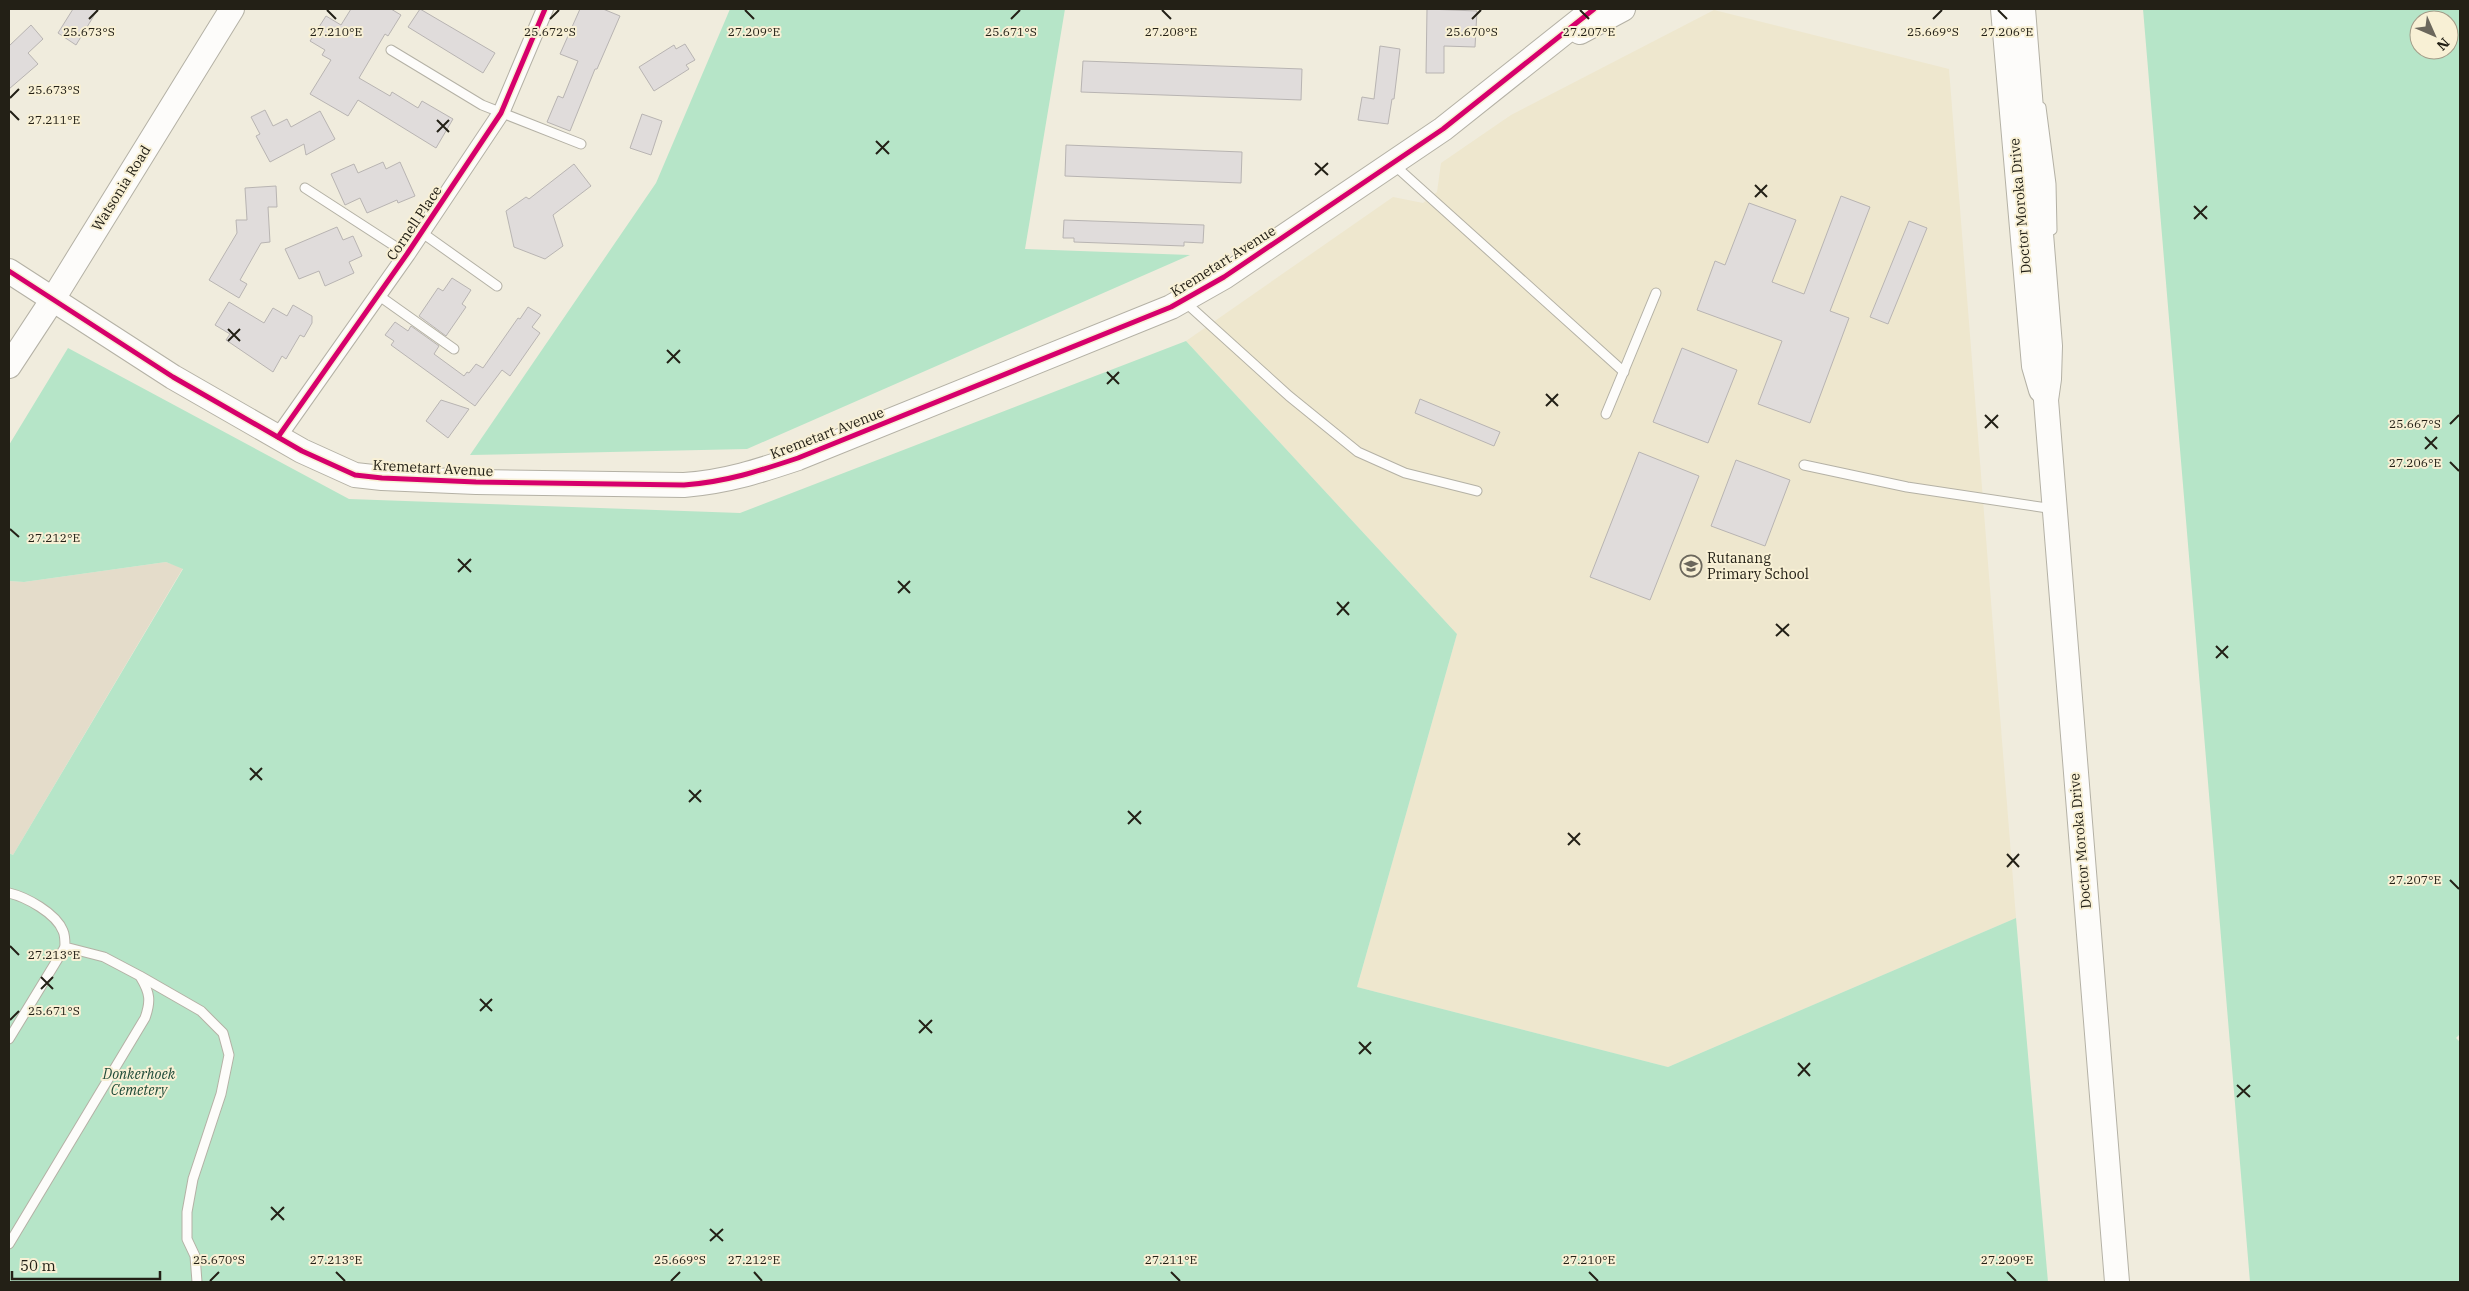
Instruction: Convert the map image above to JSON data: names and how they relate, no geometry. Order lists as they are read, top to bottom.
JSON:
{
  "streets": {
    "main road": ["Watsonia Road", "Doctor Moroka Drive", "Kremetart Avenue"],
    "street": ["Cornell Place"]
  },
  "crossings": [
    ["Watsonia Road", "Kremetart Avenue"],
    ["Cornell Place", "Kremetart Avenue"]
  ],
  "parks": ["Donkerhoek Cemetery"],
  "places": {
    "school or university": ["Rutanang Primary School"]
  },
  "scale_bar": "50 m",
  "north": "bottom right",
  "coordinates": [
    "25.673°S",
    "27.210°E",
    "25.672°S",
    "27.209°E",
    "25.671°S",
    "27.208°E",
    "25.670°S",
    "27.207°E",
    "25.669°S",
    "27.206°E",
    "27.211°E",
    "25.667°S",
    "27.212°E",
    "27.213°E"
  ]
}
